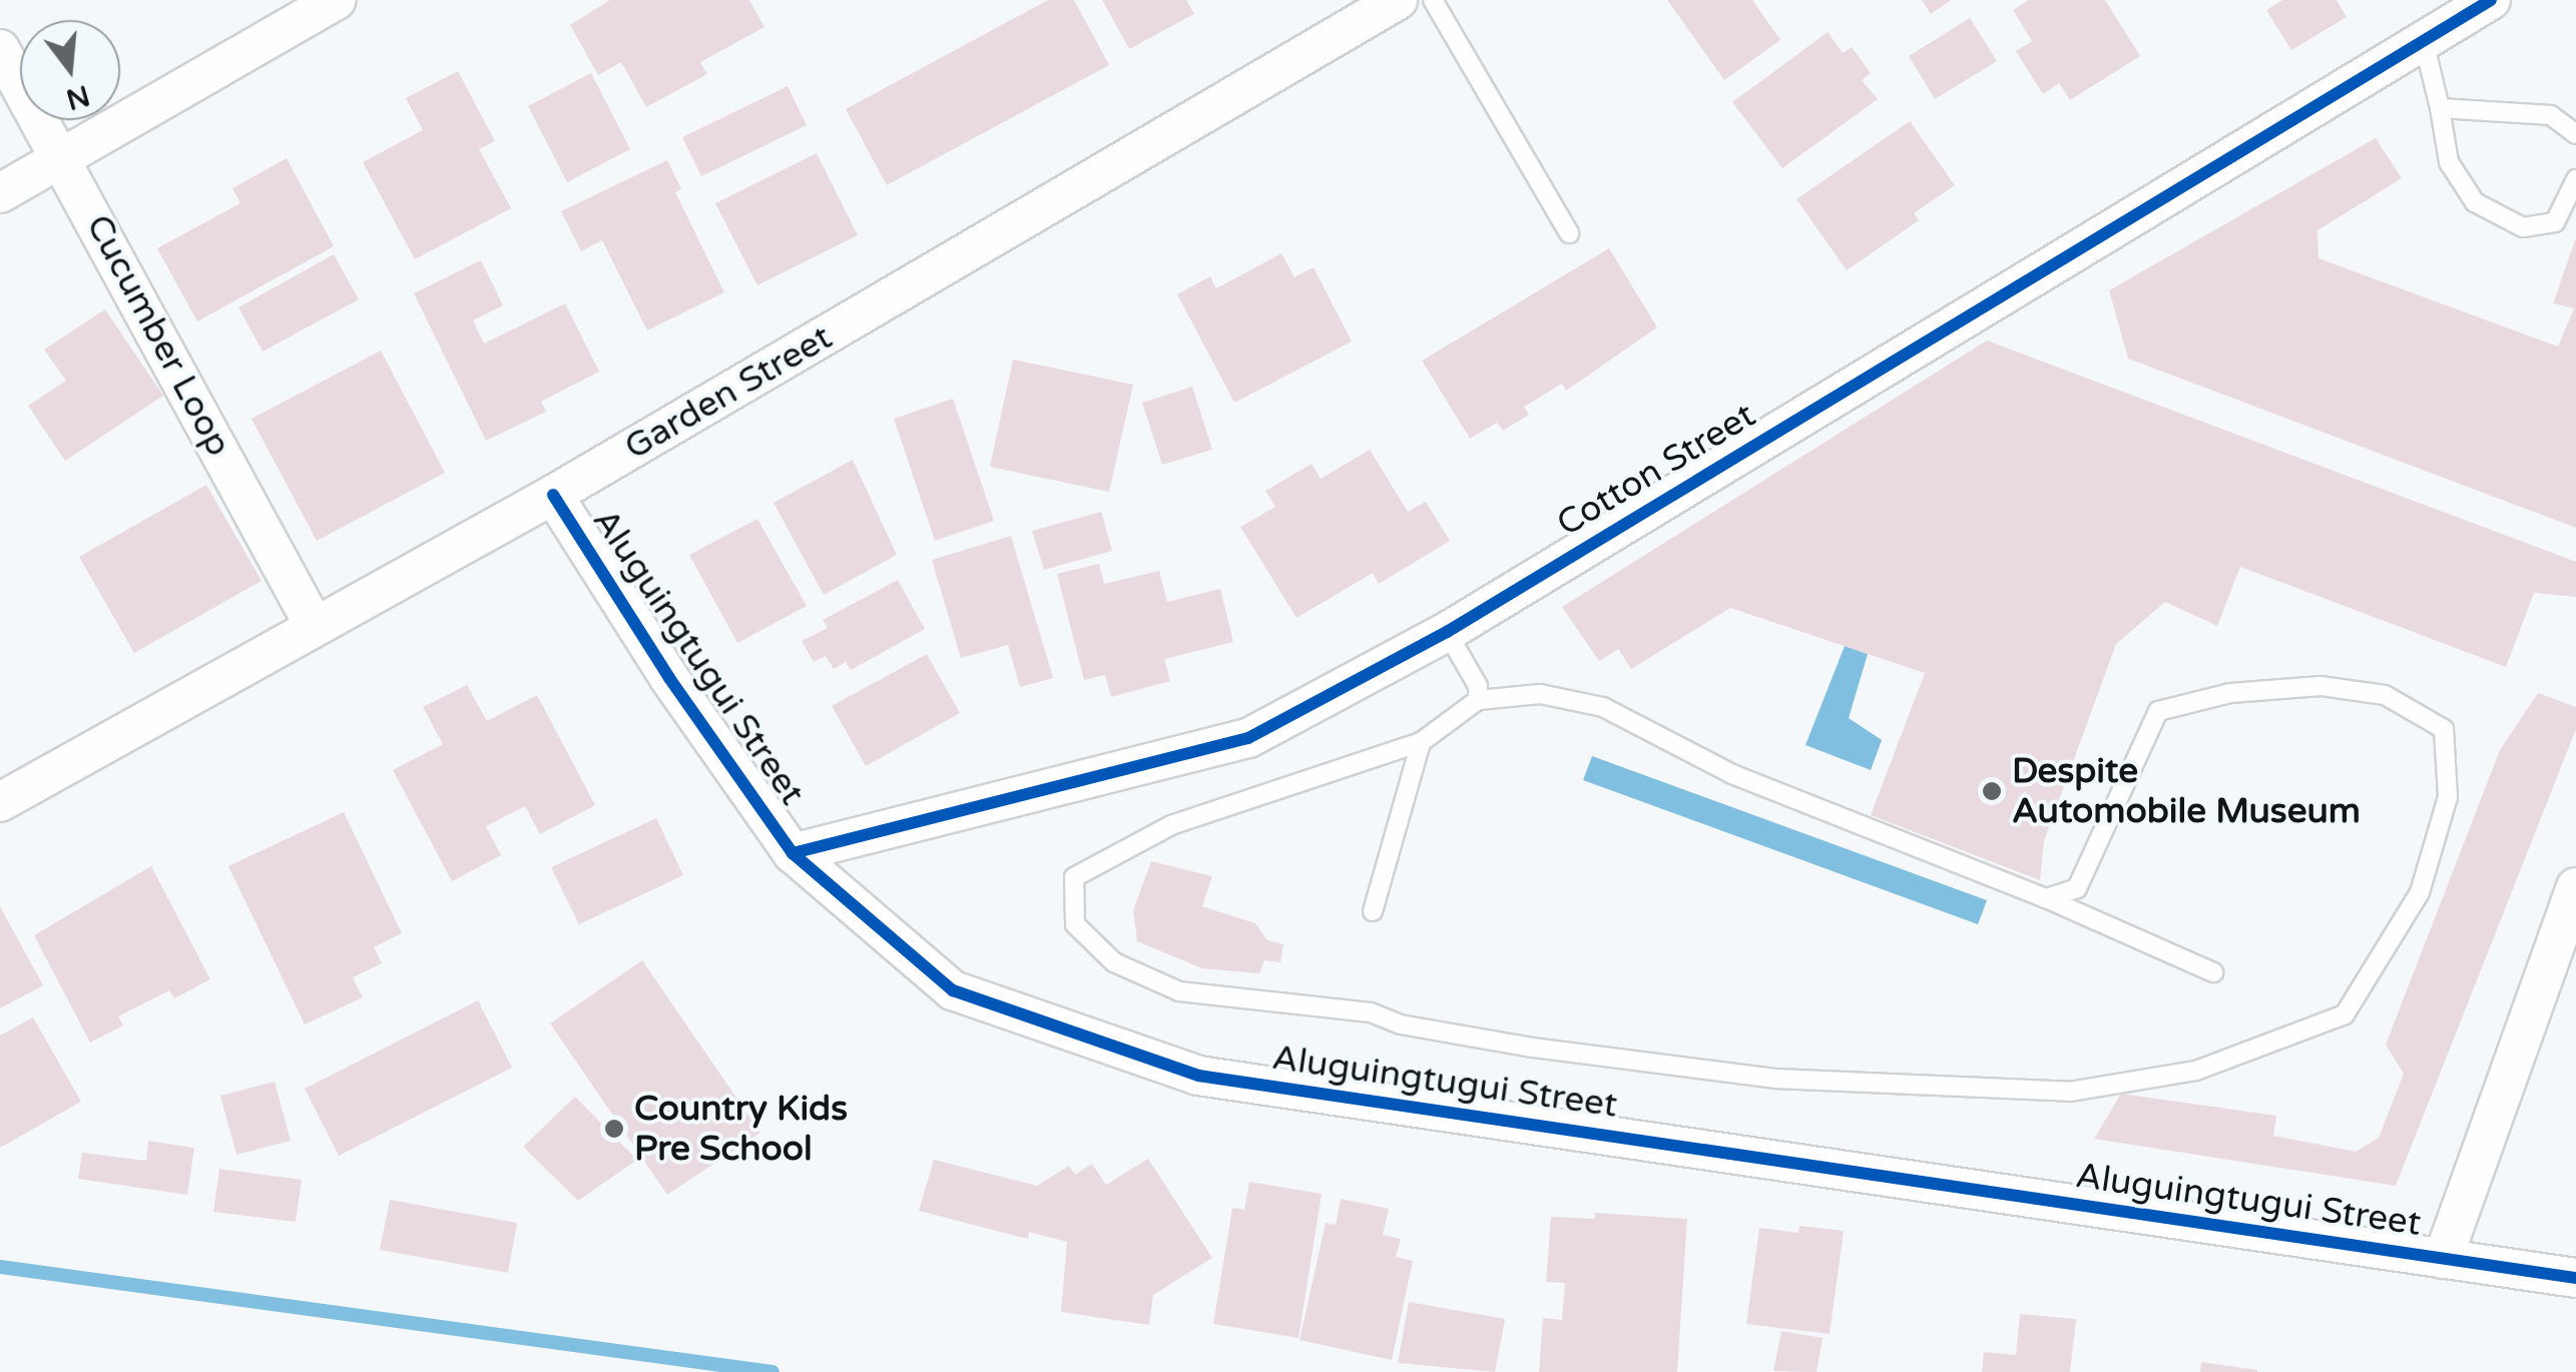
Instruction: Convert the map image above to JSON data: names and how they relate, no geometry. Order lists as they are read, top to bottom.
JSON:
{
  "streets": {
    "street": [
      "Cucumber Loop",
      "Garden Street",
      "Cotton Street",
      "Aluguingtugui Street"
    ]
  },
  "crossings": [
    ["Cucumber Loop", "Garden Street"],
    ["Garden Street", "Aluguingtugui Street"],
    ["Cotton Street", "Aluguingtugui Street"]
  ],
  "places": ["Despite Automobile Museum", "Country Kids Pre School"],
  "north": "bottom"
}
